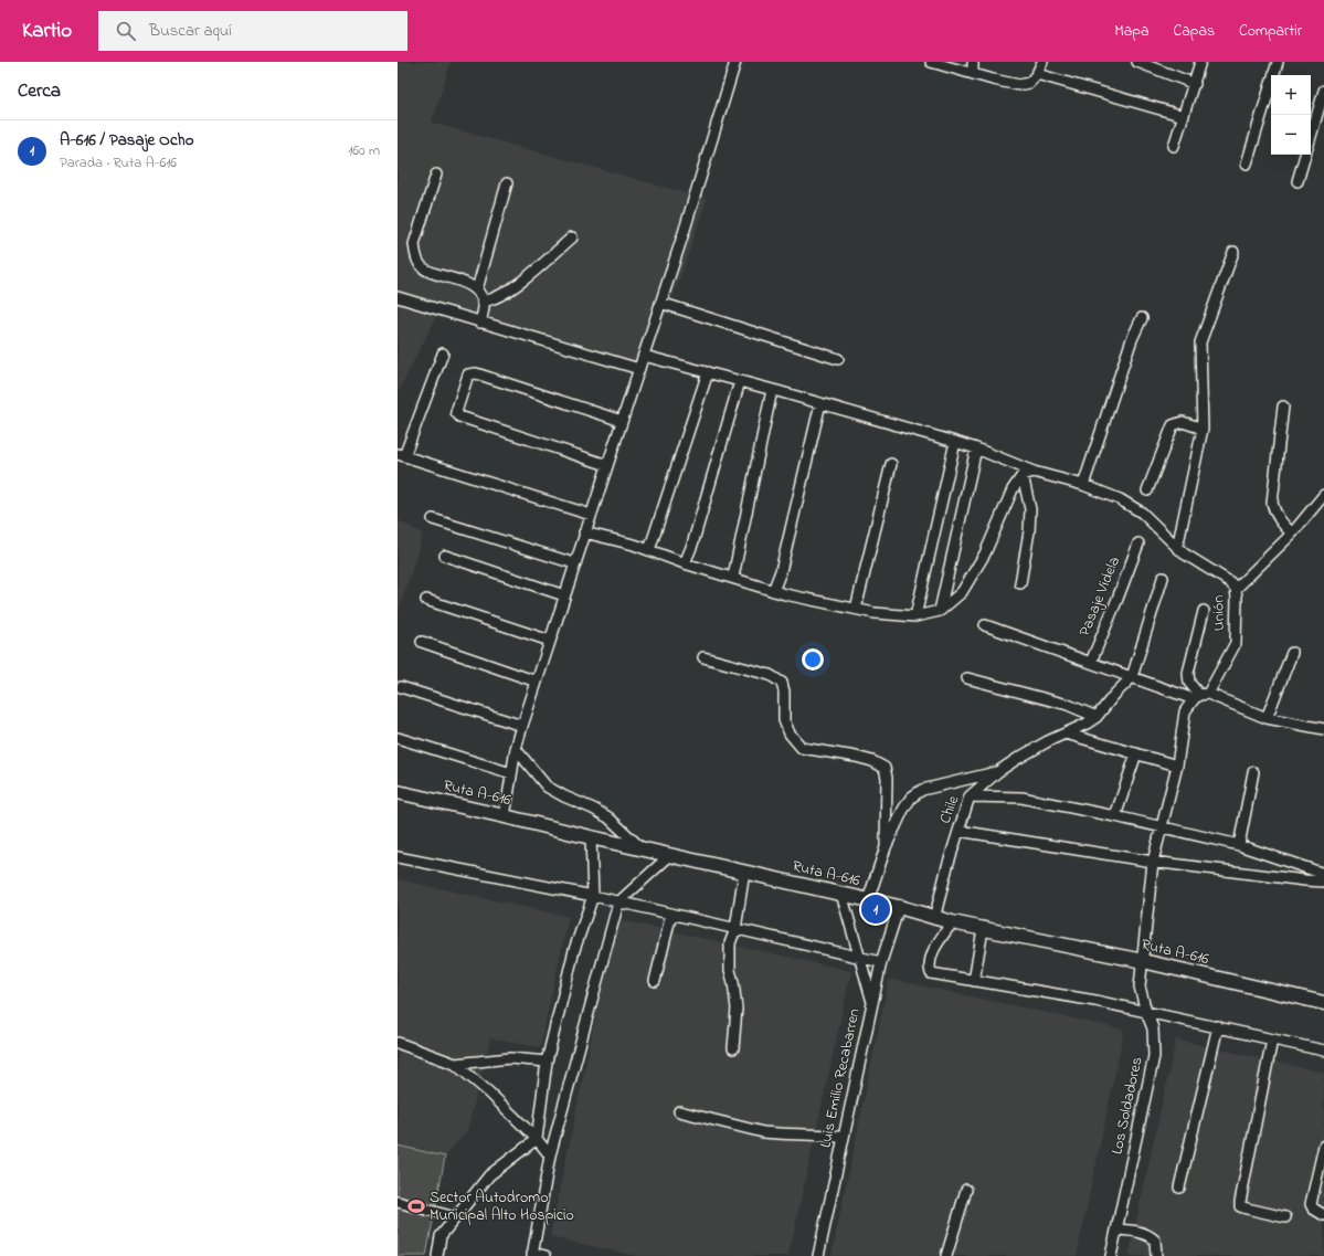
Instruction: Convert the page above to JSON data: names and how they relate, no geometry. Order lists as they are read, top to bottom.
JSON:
{
  "streets": {
    "main road": ["Ruta A-616"],
    "street": [
      "Pasaje Videla",
      "Unión",
      "Chile",
      "Luis Emilio Recabarren",
      "Los Soldadores"
    ]
  },
  "crossings": [
    ["Unión", "Ruta A-616"],
    ["Unión", "Los Soldadores"],
    ["Ruta A-616", "Chile"],
    ["Ruta A-616", "Luis Emilio Recabarren"],
    ["Ruta A-616", "Los Soldadores"]
  ],
  "places": {
    "sports": ["Sector Autodromo Municipal Alto Hospicio"]
  },
  "page": {
    "header": "Kartio",
    "search": "Buscar aquí",
    "nav": ["Mapa", "Capas", "Compartir"],
    "heading": "Cerca",
    "map_buttons": ["+", "−"],
    "list": [
      {
        "mark": "1",
        "name": "A-616 / Pasaje Ocho",
        "note": "Parada · Ruta A-616",
        "value": "160 m"
      }
    ],
    "pins": "1"
  }
}
